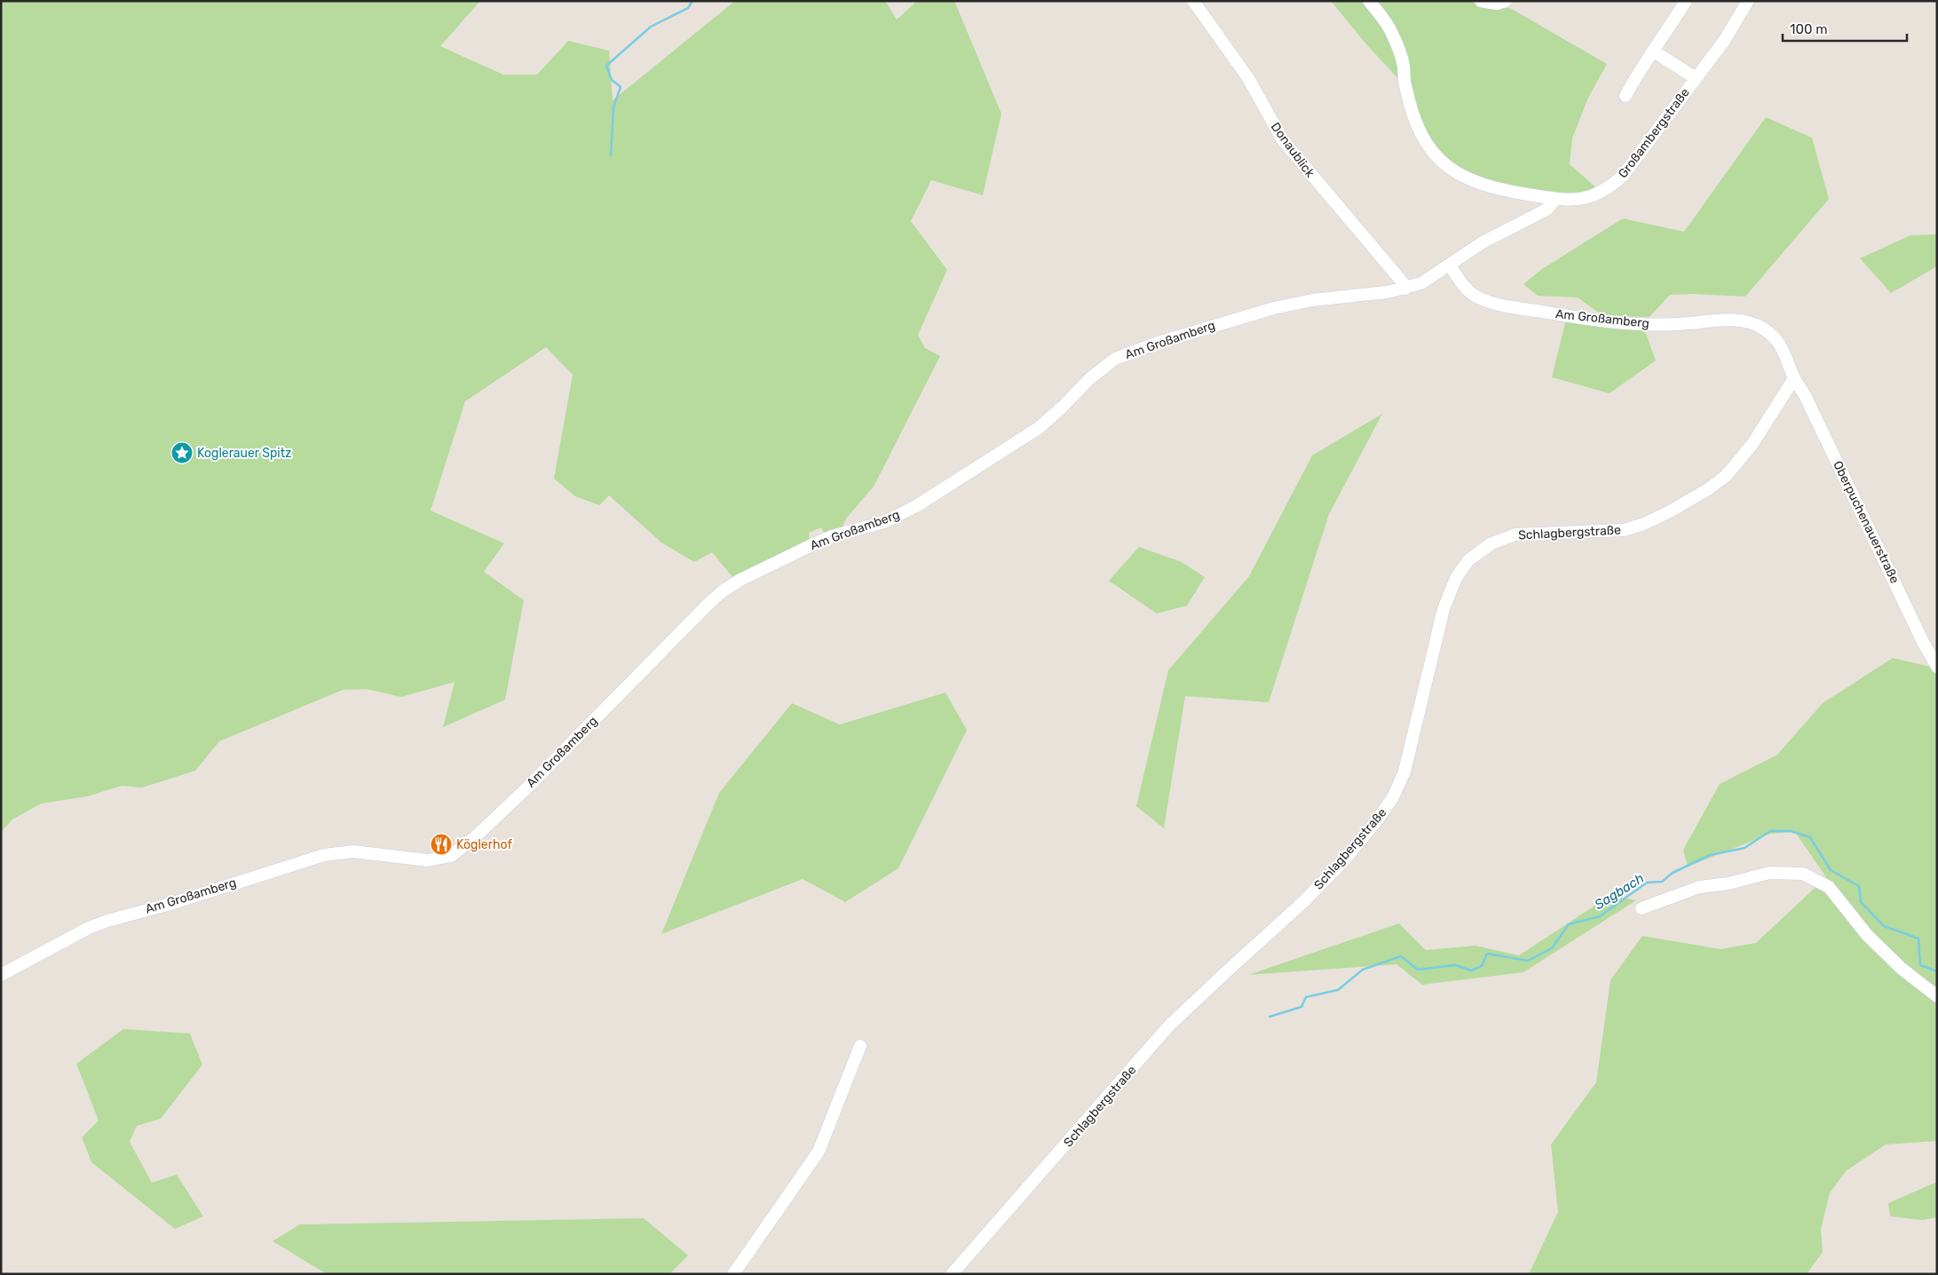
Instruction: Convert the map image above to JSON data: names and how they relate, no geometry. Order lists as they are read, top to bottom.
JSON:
{
  "streets": {
    "street": [
      "Großambergstraße",
      "Donaublick",
      "Am Großamberg",
      "Oberpuchenauerstraße",
      "Schlagbergstraße"
    ]
  },
  "crossings": [
    ["Großambergstraße", "Am Großamberg"],
    ["Donaublick", "Am Großamberg"],
    ["Am Großamberg", "Oberpuchenauerstraße"],
    ["Am Großamberg", "Schlagbergstraße"],
    ["Oberpuchenauerstraße", "Schlagbergstraße"]
  ],
  "water": ["Sagbach"],
  "places": {
    "place": ["Koglerauer Spitz"],
    "restaurant": ["Köglerhof"]
  },
  "scale_bar": "100 m"
}
